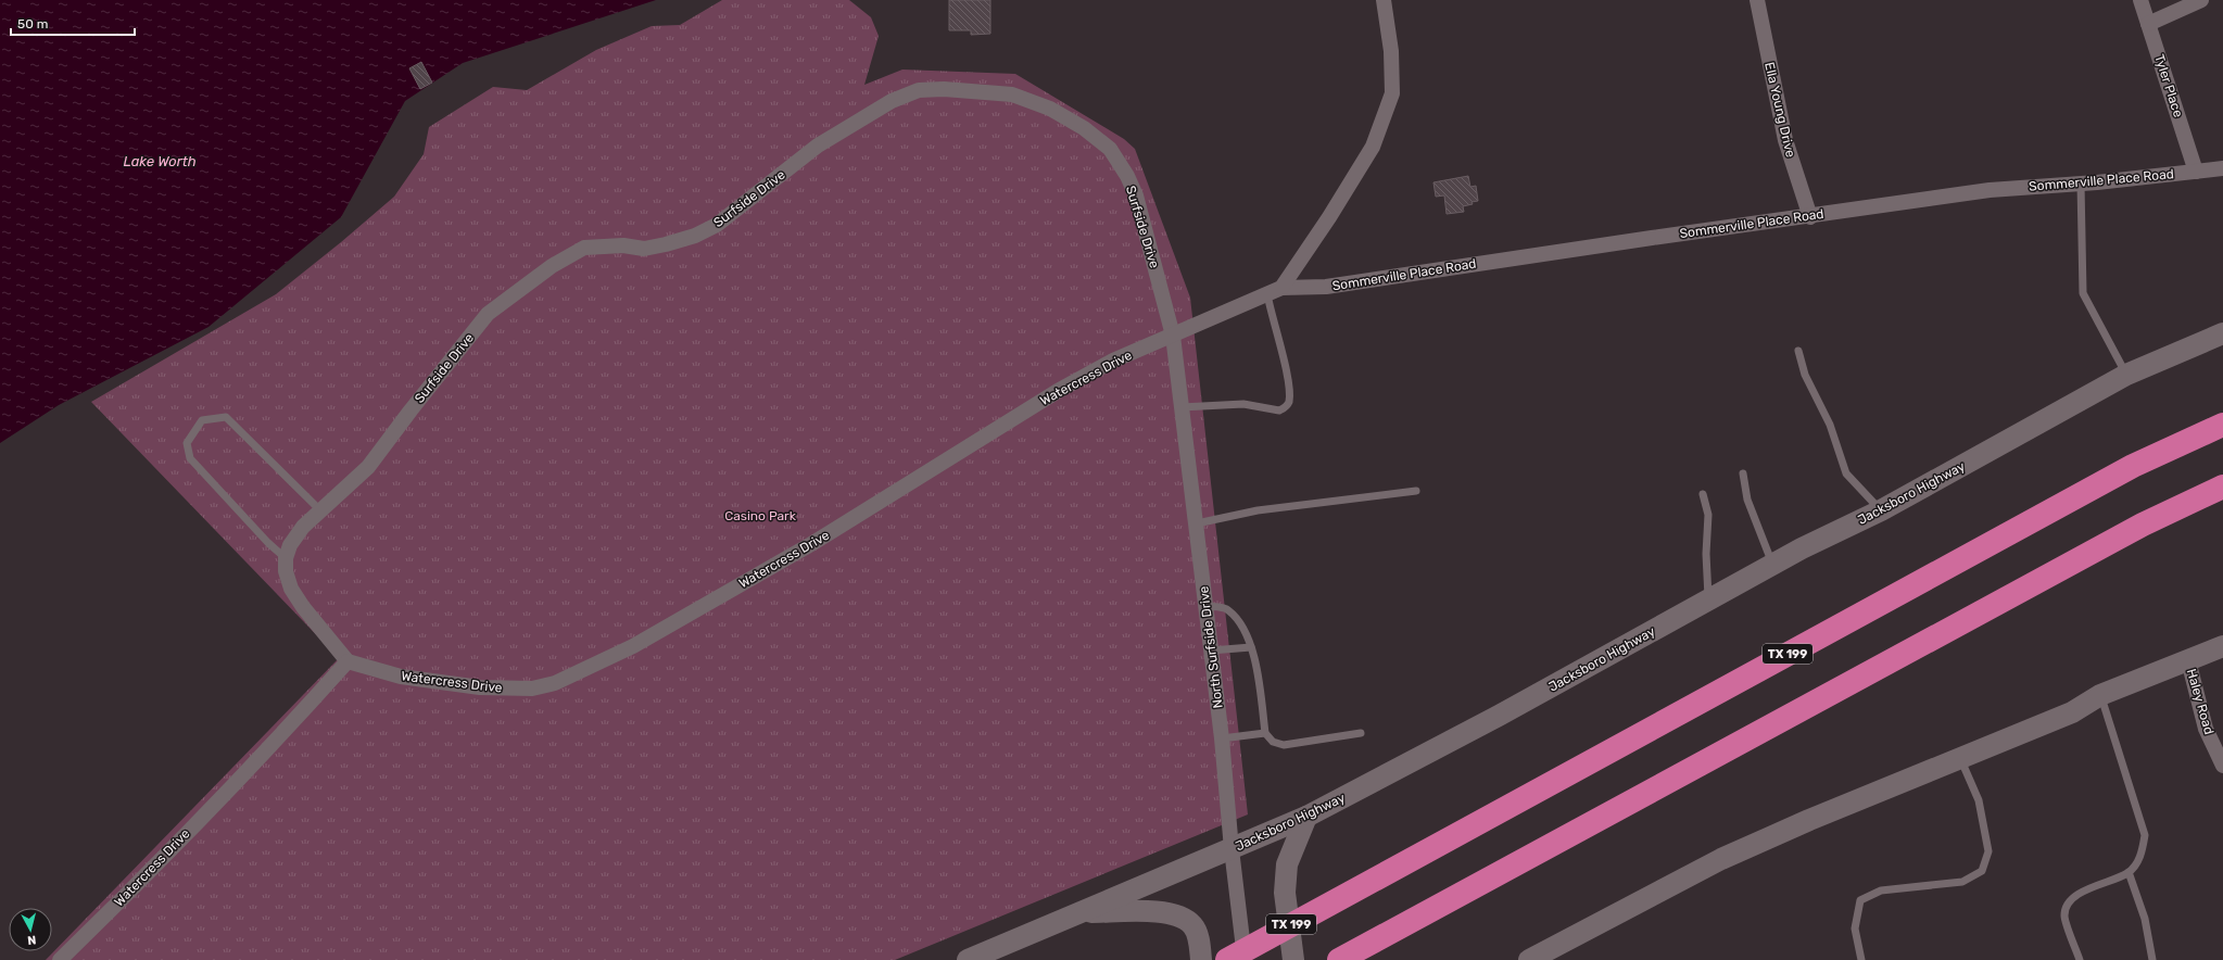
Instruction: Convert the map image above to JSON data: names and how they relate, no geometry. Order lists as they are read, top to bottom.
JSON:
{
  "streets": {
    "highway": ["TX 199"],
    "main road": ["Jacksboro Highway"],
    "street": [
      "Tyler Place",
      "Ella Young Drive",
      "Sommerville Place Road",
      "Surfside Drive",
      "Watercress Drive",
      "North Surfside Drive",
      "Haley Road"
    ]
  },
  "crossings": [
    ["Tyler Place", "Sommerville Place Road"],
    ["Ella Young Drive", "Sommerville Place Road"],
    ["Sommerville Place Road", "Watercress Drive"],
    ["Surfside Drive", "Watercress Drive"],
    ["Surfside Drive", "North Surfside Drive"],
    ["Watercress Drive", "North Surfside Drive"],
    ["Jacksboro Highway", "North Surfside Drive"]
  ],
  "water": ["Lake Worth"],
  "parks": ["Casino Park"],
  "scale_bar": "50 m",
  "north": "bottom"
}
